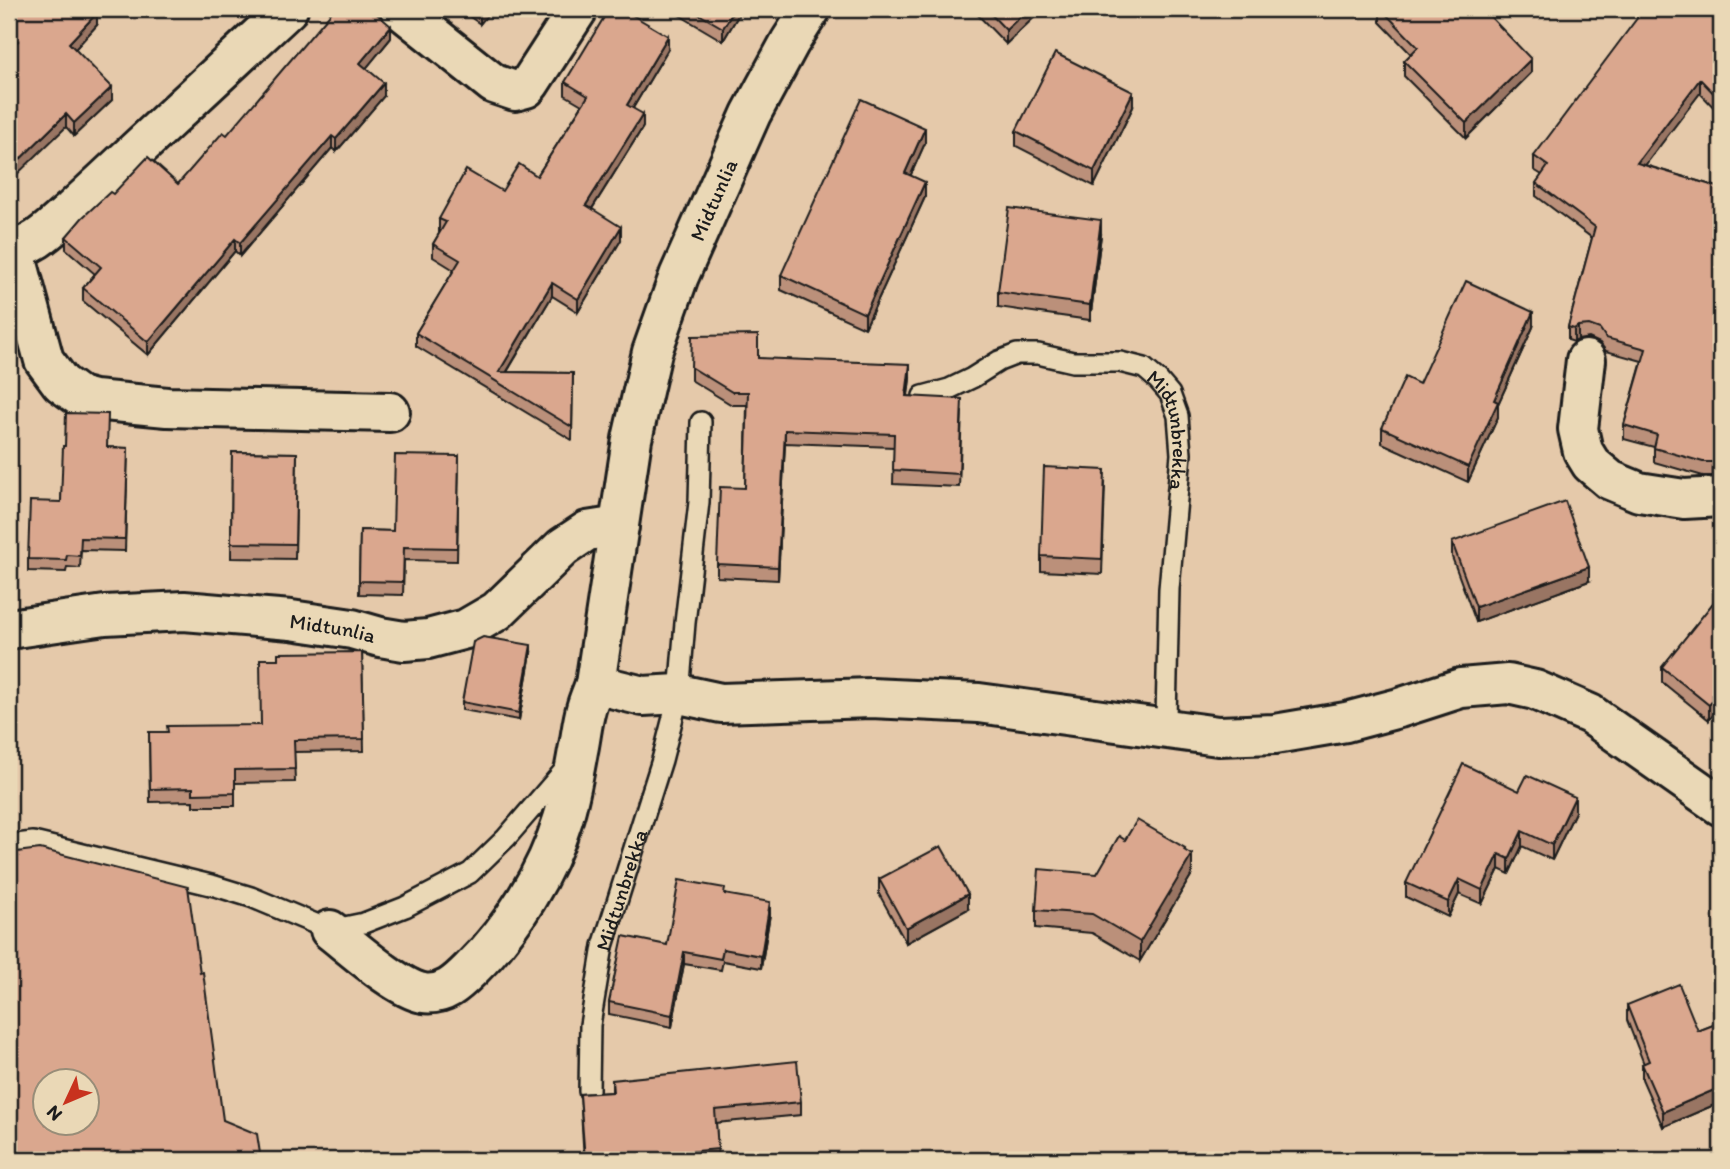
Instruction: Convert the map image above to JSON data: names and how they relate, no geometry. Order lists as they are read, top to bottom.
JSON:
{
  "streets": {
    "street": ["Midtunlia"],
    "lane": ["Midtunbrekka"]
  },
  "north": "bottom left"
}
